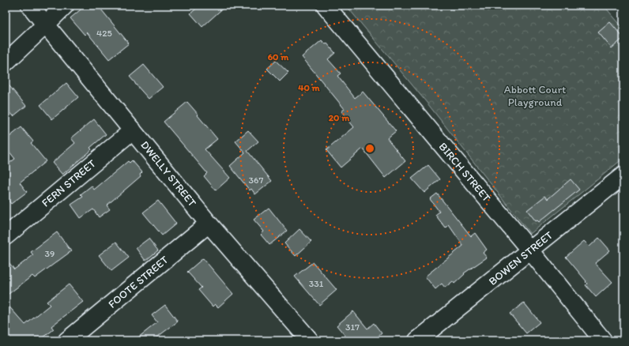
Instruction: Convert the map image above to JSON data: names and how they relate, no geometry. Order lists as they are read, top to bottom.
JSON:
{
  "streets": {
    "street": [
      "BIRCH STREET",
      "DWELLY STREET",
      "FERN STREET",
      "BOWEN STREET",
      "FOOTE STREET"
    ]
  },
  "crossings": [
    ["BIRCH STREET", "BOWEN STREET"],
    ["DWELLY STREET", "FERN STREET"],
    ["DWELLY STREET", "FOOTE STREET"]
  ],
  "parks": ["Abbott Court Playground"],
  "house_numbers": [
    "425",
    "367",
    "39",
    "331",
    "317"
  ],
  "rings": ["60 m", "40 m", "20 m"]
}
